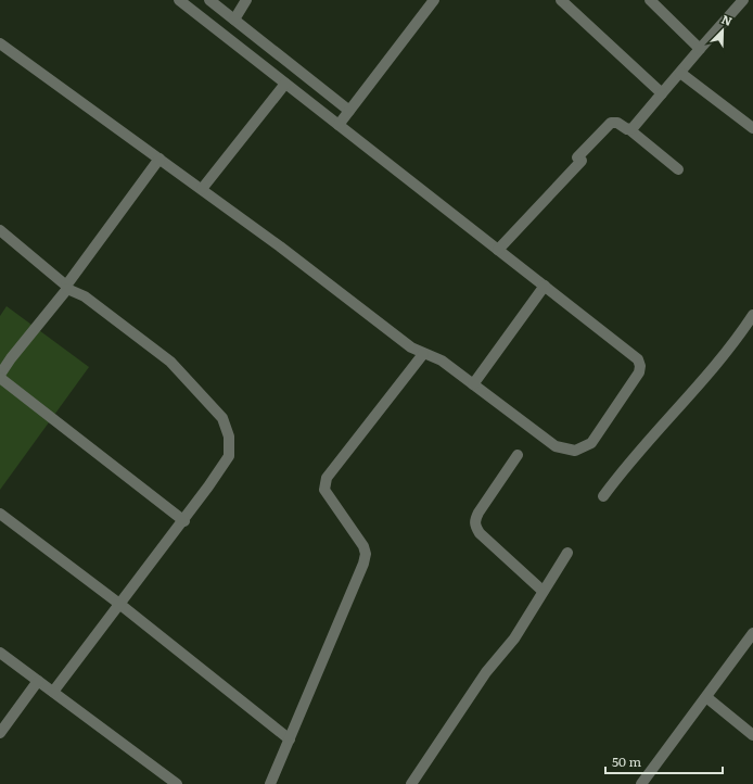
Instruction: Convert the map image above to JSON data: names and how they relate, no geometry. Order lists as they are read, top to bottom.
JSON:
{
  "scale_bar": "50 m",
  "north": "top right"
}
